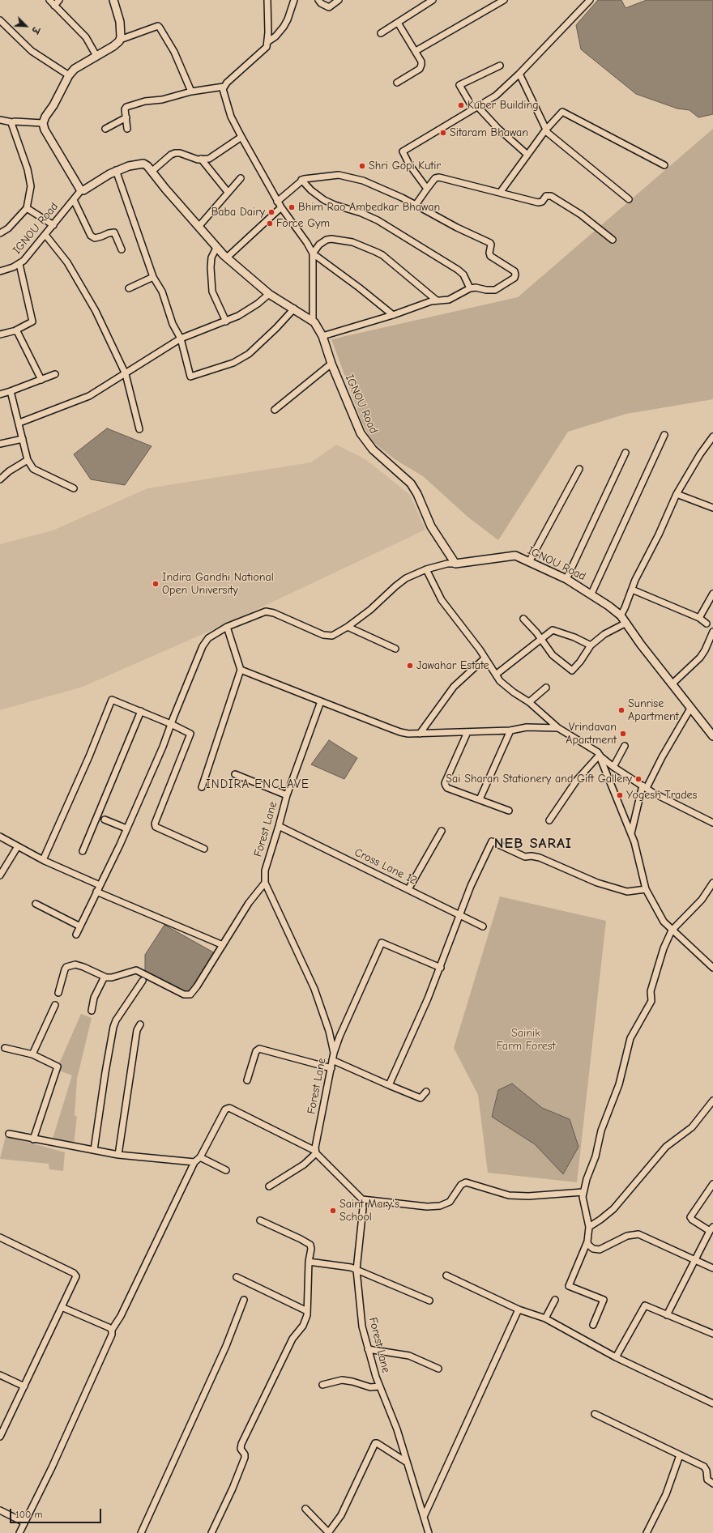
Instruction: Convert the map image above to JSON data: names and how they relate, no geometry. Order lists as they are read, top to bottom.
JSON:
{
  "streets": {
    "street": ["IGNOU Road", "Forest Lane", "Cross Lane 12"]
  },
  "crossings": [
    ["Forest Lane", "Cross Lane 12"]
  ],
  "districts": ["INDIRA ENCLAVE", "NEB SARAI"],
  "parks": ["Sainik Farm Forest"],
  "places": [
    "Kuber Building",
    "Sitaram Bhawan",
    "Shri Gopi Kutir",
    "Bhim Rao Ambedkar Bhawan",
    "Baba Dairy",
    "Force Gym",
    "Indira Gandhi National Open University",
    "Jawahar Estate",
    "Sunrise Apartment",
    "Vrindavan Apartment",
    "Sai Sharan Stationery and Gift Gallery",
    "Yogesh Trades",
    "Saint Mary's School"
  ],
  "scale_bar": "100 m",
  "north": "bottom right"
}
